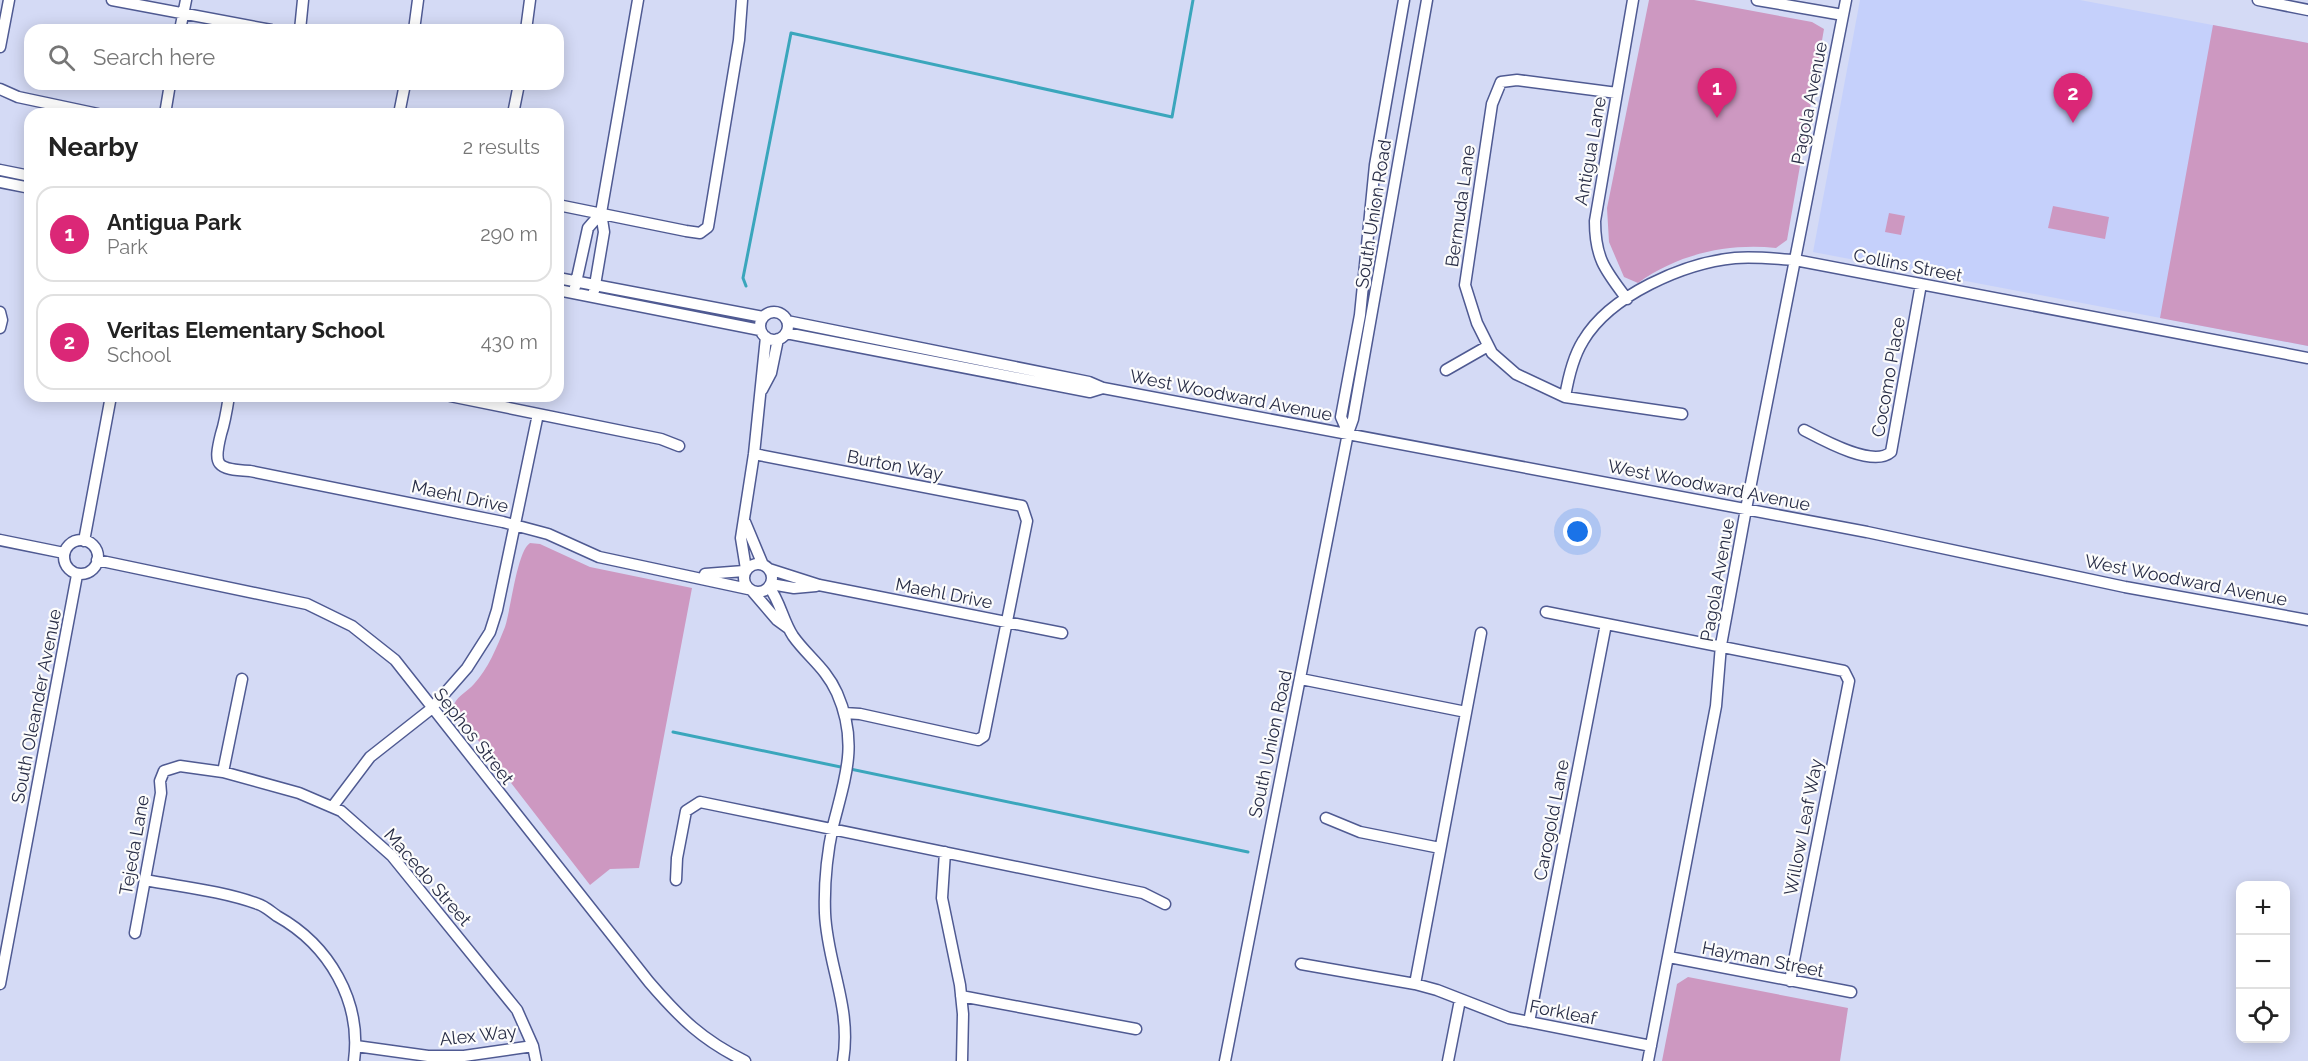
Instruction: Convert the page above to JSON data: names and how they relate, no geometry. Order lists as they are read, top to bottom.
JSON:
{
  "streets": {
    "street": [
      "Pagola Avenue",
      "Antigua Lane",
      "Bermuda Lane",
      "South Union Road",
      "Collins Street",
      "Cocomo Place",
      "West Woodward Avenue",
      "Burton Way",
      "Maehl Drive",
      "South Oleander Avenue",
      "Sephos Street",
      "Carogold Lane",
      "Willow Leaf Way",
      "Tejeda Lane",
      "Macedo Street",
      "Hayman Street",
      "Forkleaf",
      "Alex Way"
    ]
  },
  "crossings": [
    ["Pagola Avenue", "Collins Street"],
    ["Pagola Avenue", "West Woodward Avenue"],
    ["Pagola Avenue", "Willow Leaf Way"],
    ["Pagola Avenue", "Hayman Street"],
    ["Pagola Avenue", "Forkleaf"],
    ["Antigua Lane", "Bermuda Lane"],
    ["Antigua Lane", "Collins Street"],
    ["Bermuda Lane", "Collins Street"],
    ["South Union Road", "West Woodward Avenue"],
    ["Collins Street", "Cocomo Place"],
    ["Burton Way", "Maehl Drive"],
    ["South Oleander Avenue", "Sephos Street"],
    ["Carogold Lane", "Forkleaf"],
    ["Willow Leaf Way", "Hayman Street"],
    ["Tejeda Lane", "Macedo Street"],
    ["Macedo Street", "Alex Way"]
  ],
  "page": {
    "search": "Search here",
    "pins": ["1", "2"],
    "heading": ["Nearby", "2 results"],
    "list": [
      {
        "mark": "1",
        "name": "Antigua Park",
        "note": "Park",
        "value": "290 m"
      },
      {
        "mark": "2",
        "name": "Veritas Elementary School",
        "note": "School",
        "value": "430 m"
      }
    ],
    "map_buttons": ["+", "−"]
  }
}
